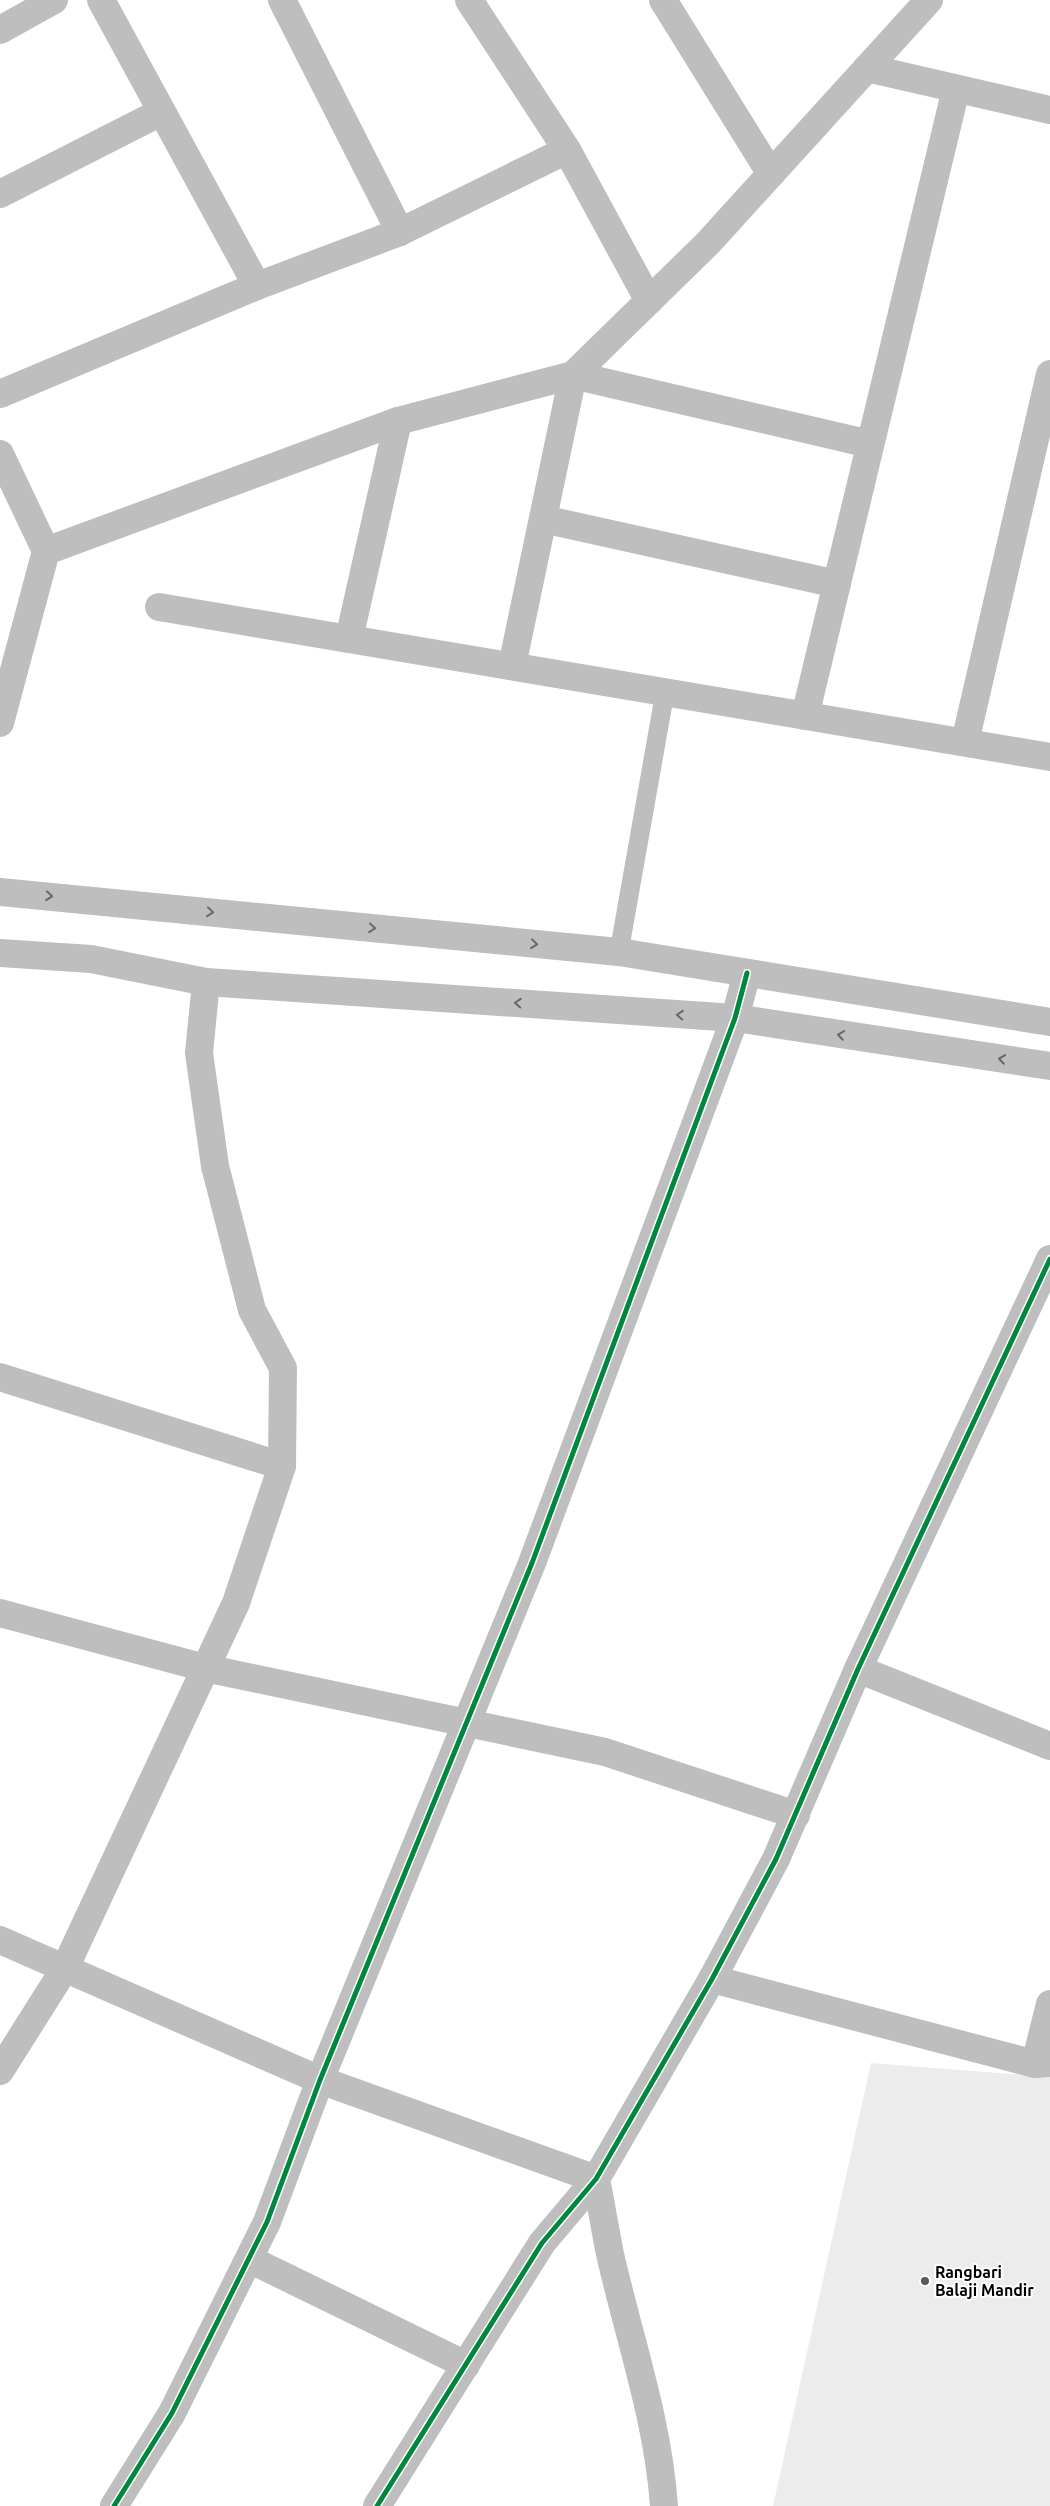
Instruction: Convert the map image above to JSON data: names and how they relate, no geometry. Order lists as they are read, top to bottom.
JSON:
{
  "places": ["Rangbari Balaji Mandir"]
}
